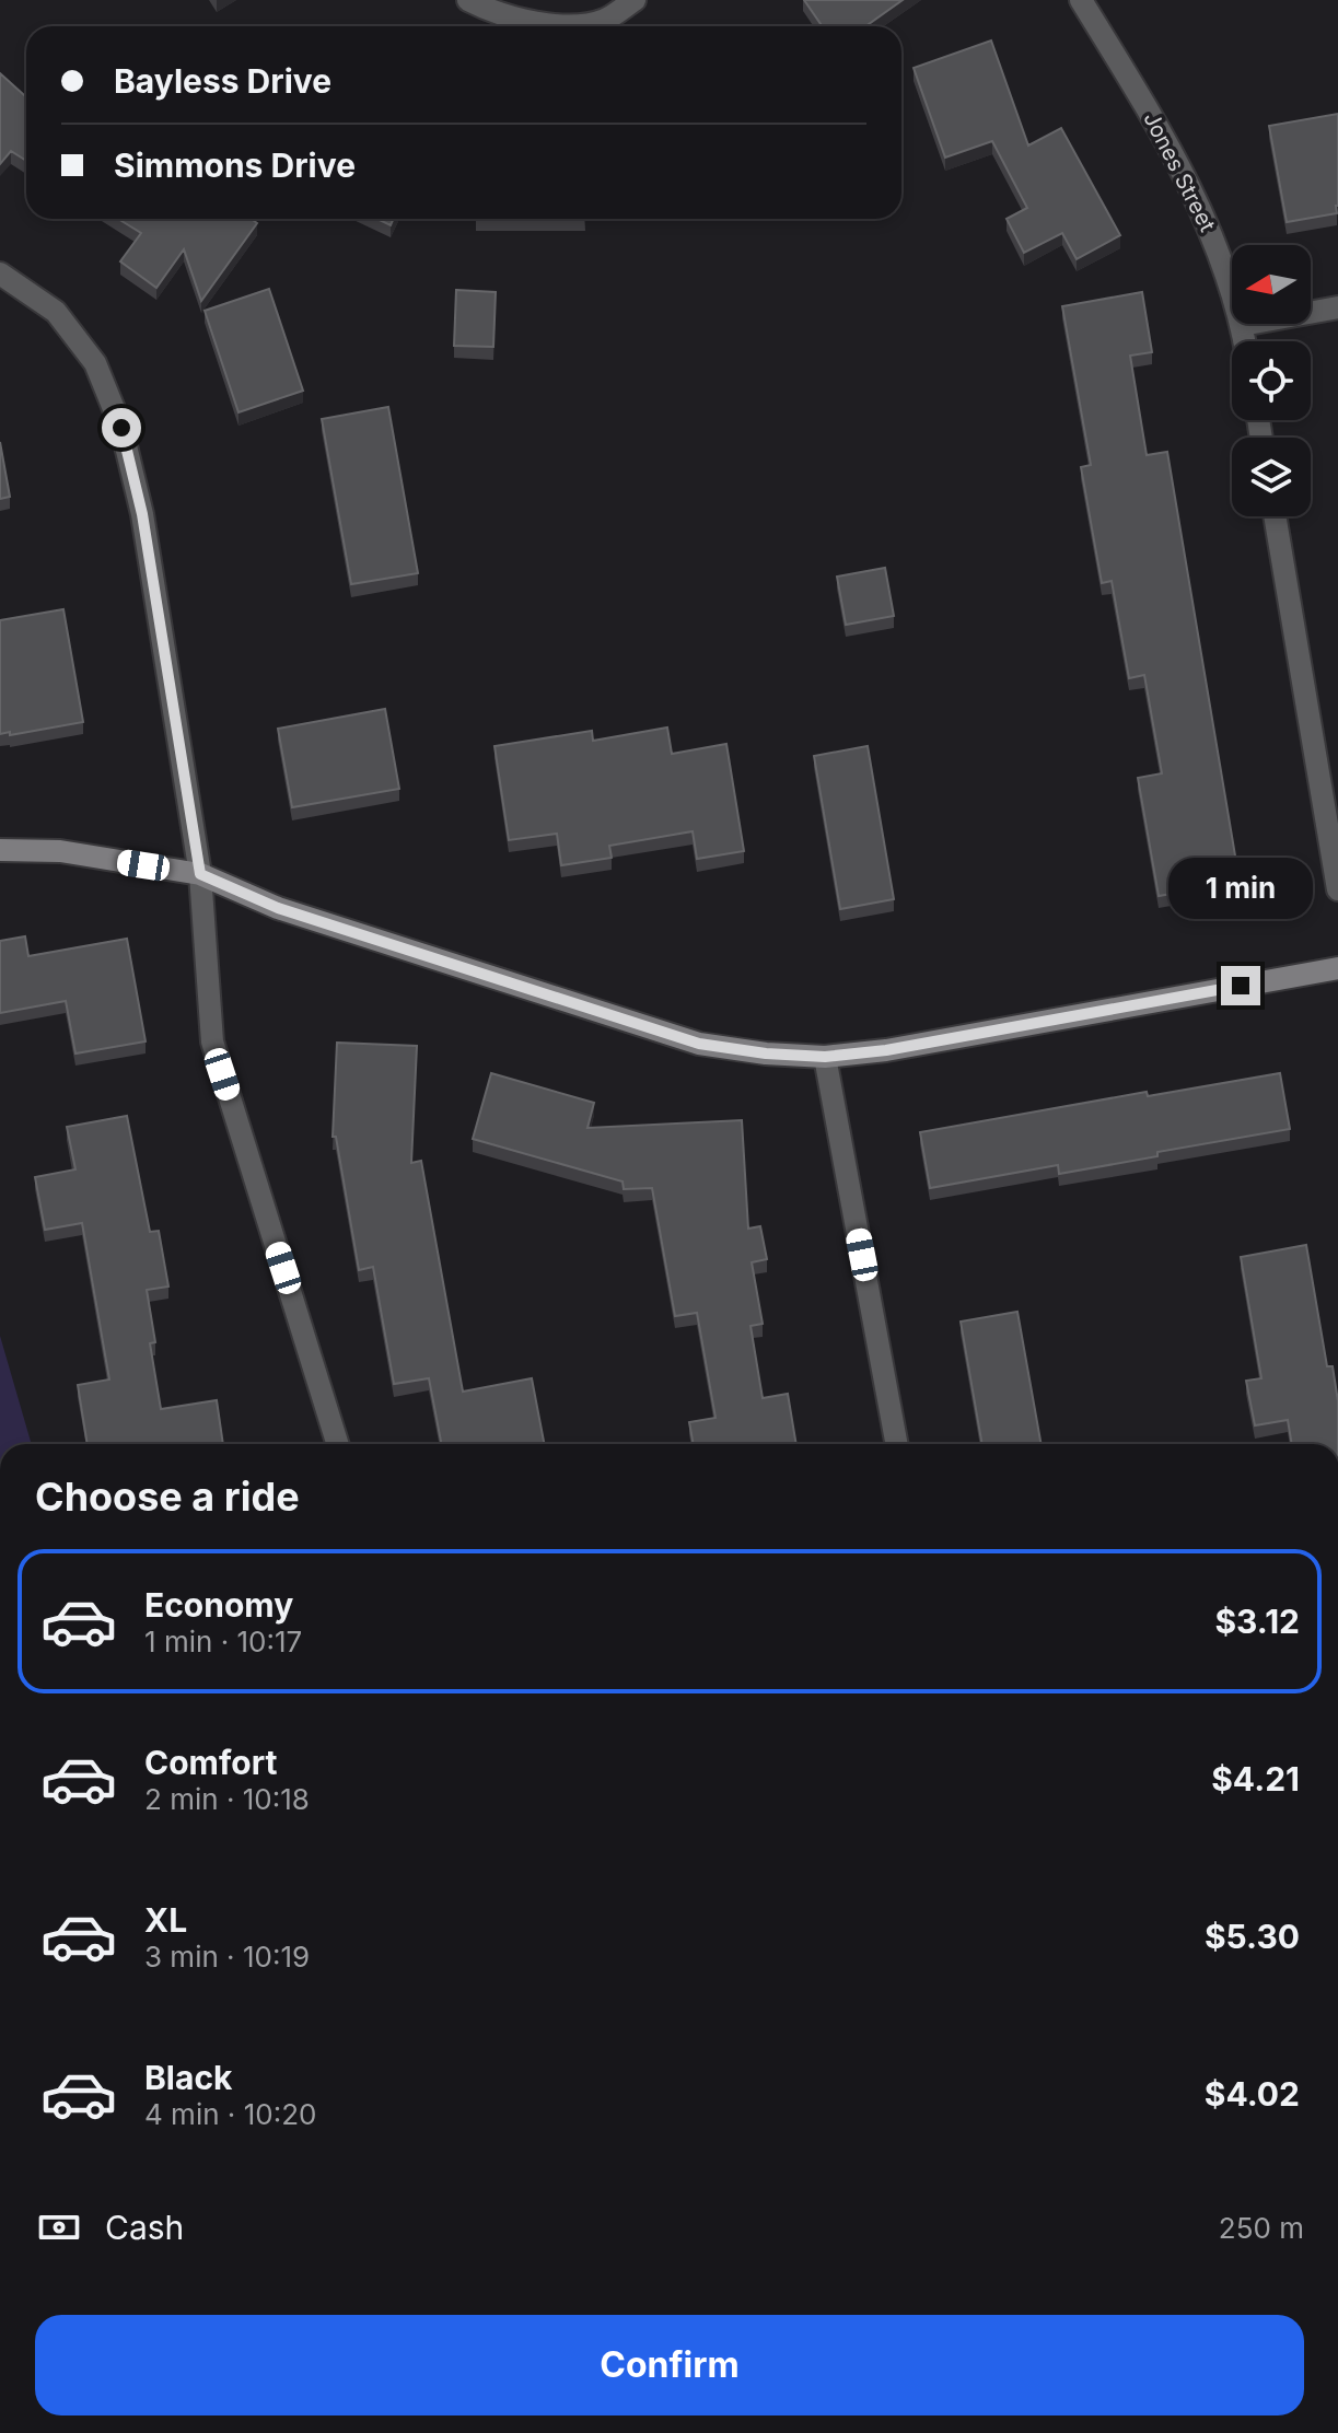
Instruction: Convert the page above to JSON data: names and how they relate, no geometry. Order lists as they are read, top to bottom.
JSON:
{
  "streets": {
    "street": ["Jones Street"]
  },
  "north": "left",
  "page": {
    "banner": ["Bayless Drive", "Simmons Drive"],
    "bubble": "1 min",
    "heading": "Choose a ride",
    "list": [
      {
        "name": "Economy",
        "note": "1 min · 10:17",
        "value": "$3.12"
      },
      {
        "name": "Comfort",
        "note": "2 min · 10:18",
        "value": "$4.21"
      },
      {
        "name": "XL",
        "note": "3 min · 10:19",
        "value": "$5.30"
      },
      {
        "name": "Black",
        "note": "4 min · 10:20",
        "value": "$4.02"
      }
    ],
    "pay": ["Cash", "250 m"],
    "buttons": "Confirm"
  }
}
